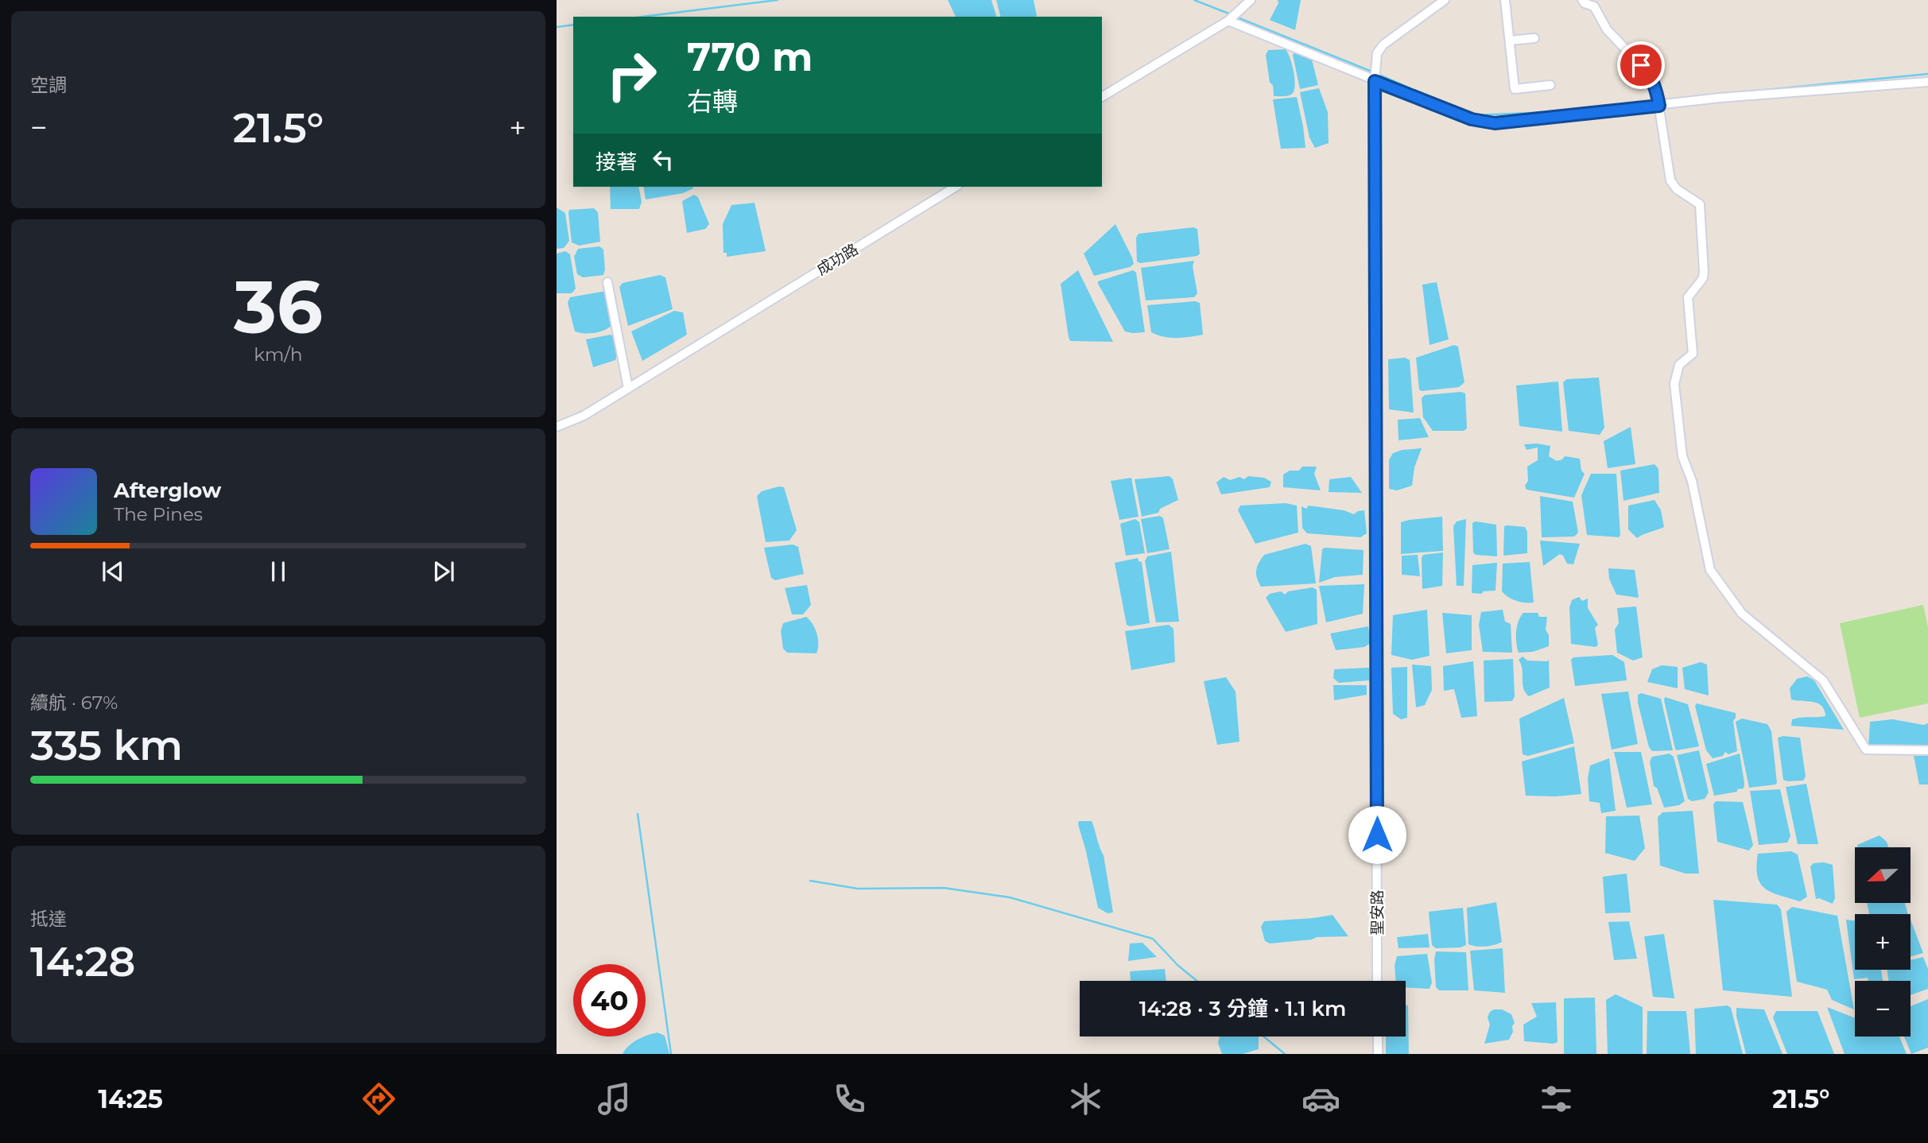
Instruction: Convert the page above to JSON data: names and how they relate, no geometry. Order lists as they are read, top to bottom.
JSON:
{
  "streets": {
    "street": ["成功路", "聖安路"]
  },
  "north": "left",
  "page": {
    "tile": [
      "空調",
      ["36", "km/h"],
      ["續航 · 67%", "335 km"],
      ["抵達", "14:28"]
    ],
    "turn": ["770 m", "右轉"],
    "heat": ["−", "21.5°", "+"],
    "then": "接著",
    "song": ["Afterglow", "The Pines"],
    "map_buttons": ["+", "−"],
    "limit": "40",
    "trip": "14:28 · 3 分鐘 · 1.1 km",
    "tabs": ["14:25", "21.5°"]
  }
}
